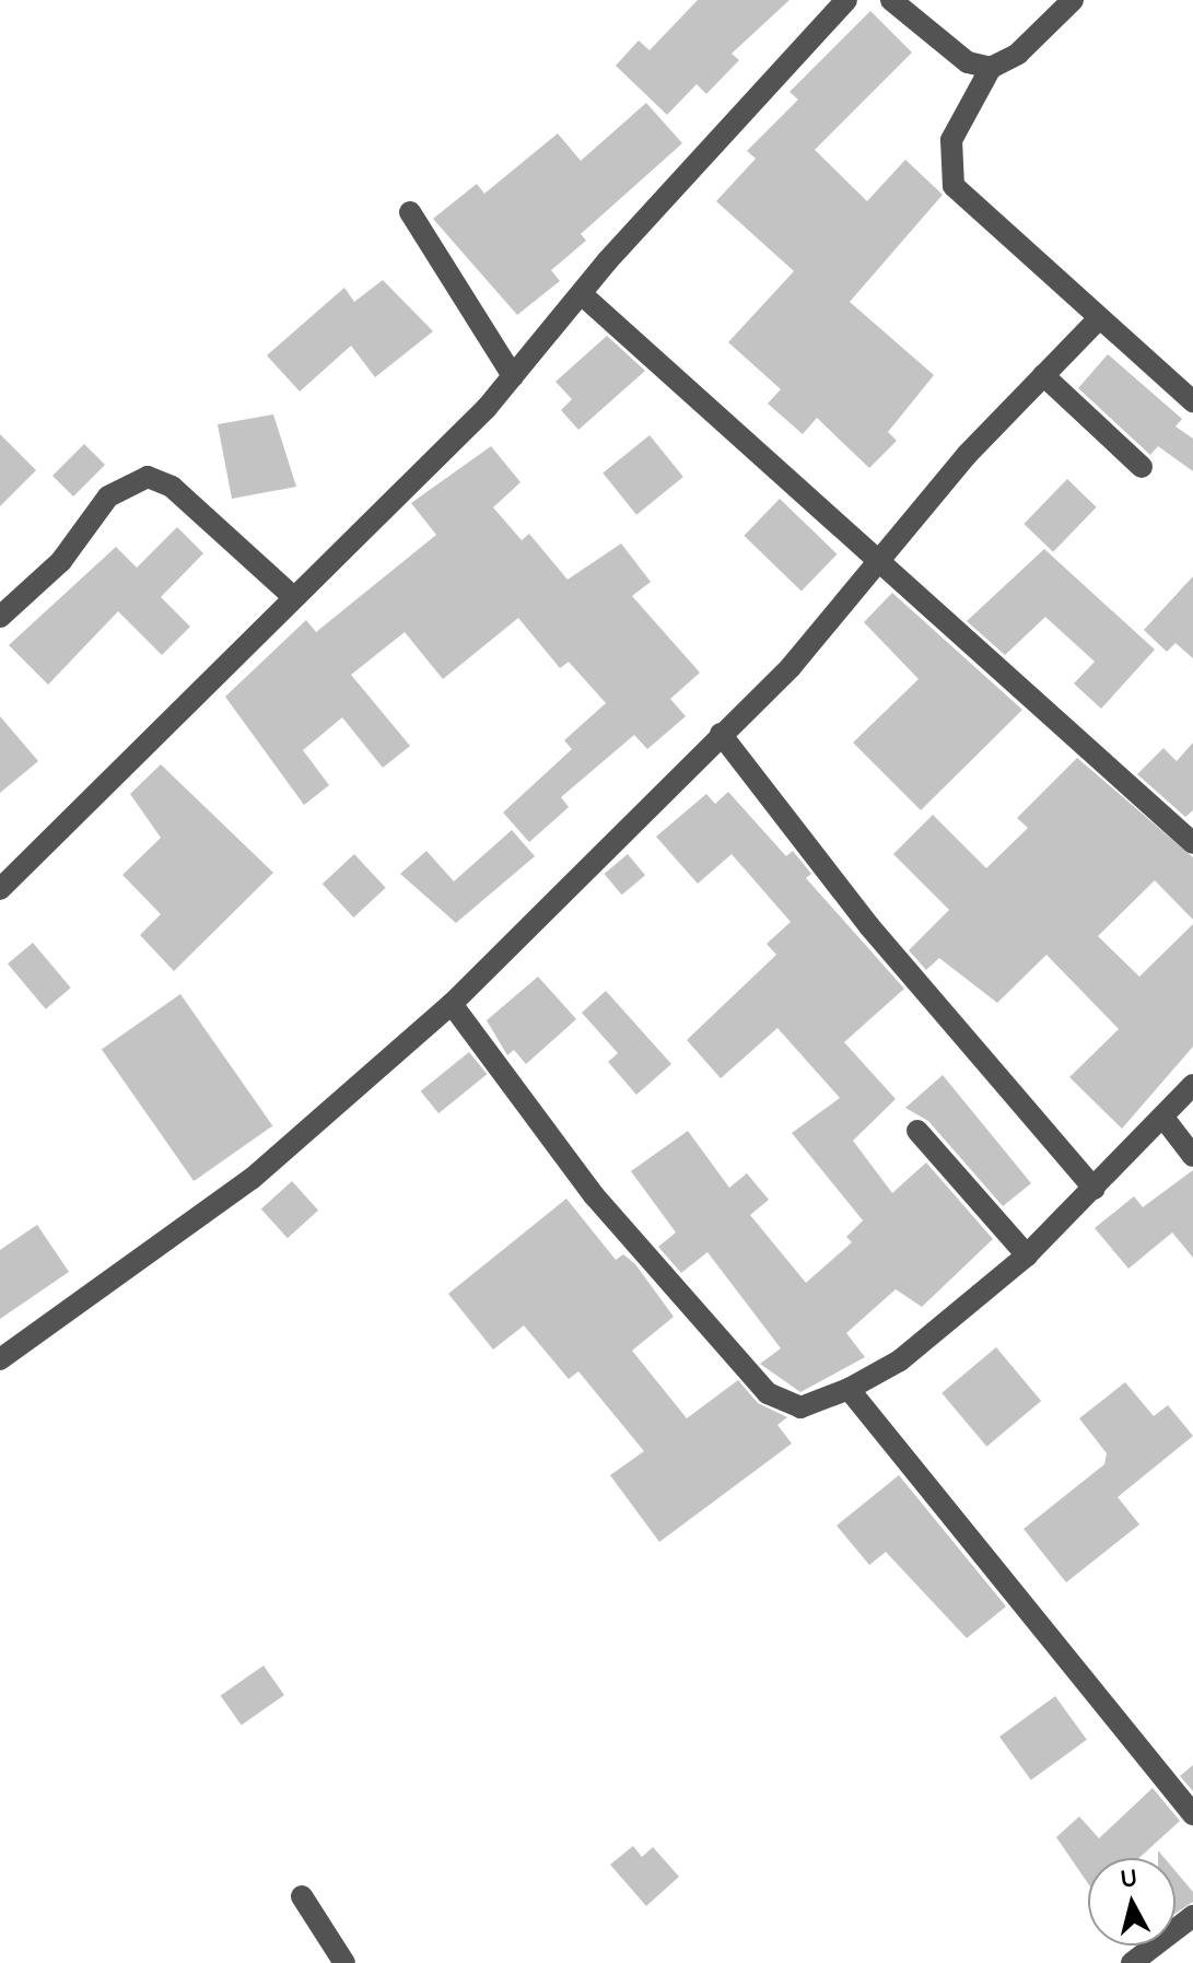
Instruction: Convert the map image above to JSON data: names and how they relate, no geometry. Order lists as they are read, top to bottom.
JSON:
{
  "north": "top"
}
